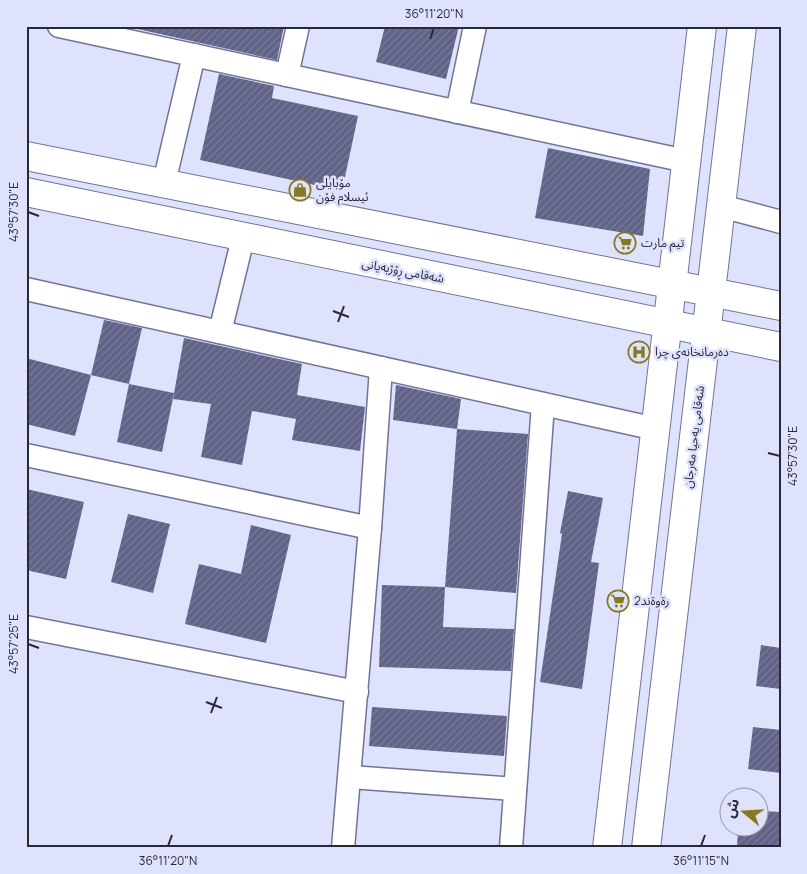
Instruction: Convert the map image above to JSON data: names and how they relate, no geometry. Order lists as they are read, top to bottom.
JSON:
{
  "streets": {
    "street": ["شەقامی ڕۆژبەیانی", "شەقامی یەحیا مەرجان"]
  },
  "crossings": [
    ["شەقامی ڕۆژبەیانی", "شەقامی یەحیا مەرجان"]
  ],
  "places": {
    "shop": ["مۆبایلی ئیسلام فۆن"],
    "supermarket": ["تیم مارت", "رةوةند2"],
    "hospital": ["دەرمانخانەی چرا"]
  },
  "north": "left",
  "coordinates": [
    "36°11'20\"N",
    "43°57'30\"E",
    "43°57'25\"E",
    "36°11'15\"N"
  ]
}
